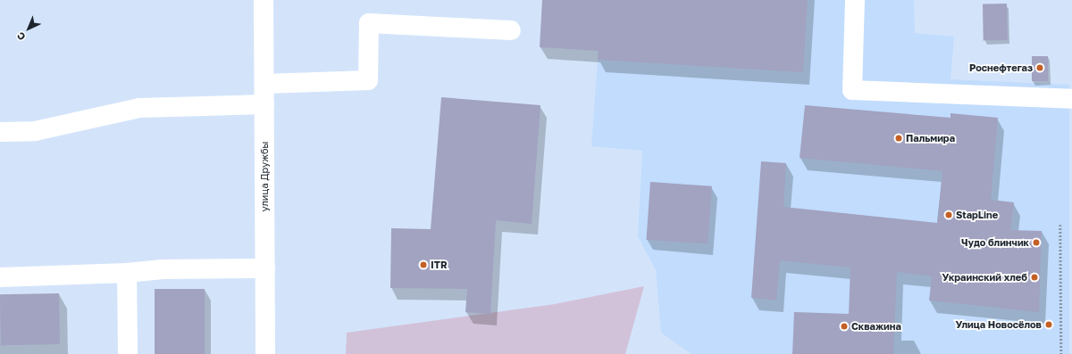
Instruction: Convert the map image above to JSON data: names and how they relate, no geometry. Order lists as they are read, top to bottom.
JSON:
{
  "streets": {
    "street": ["улица Дружбы"]
  },
  "places": [
    "Роснефтегаз",
    "Пальмира",
    "StapLine",
    "Чудо блинчик",
    "ITR",
    "Украинский хлеб",
    "Улица Новосёлов",
    "Скважина"
  ],
  "north": "bottom left"
}
